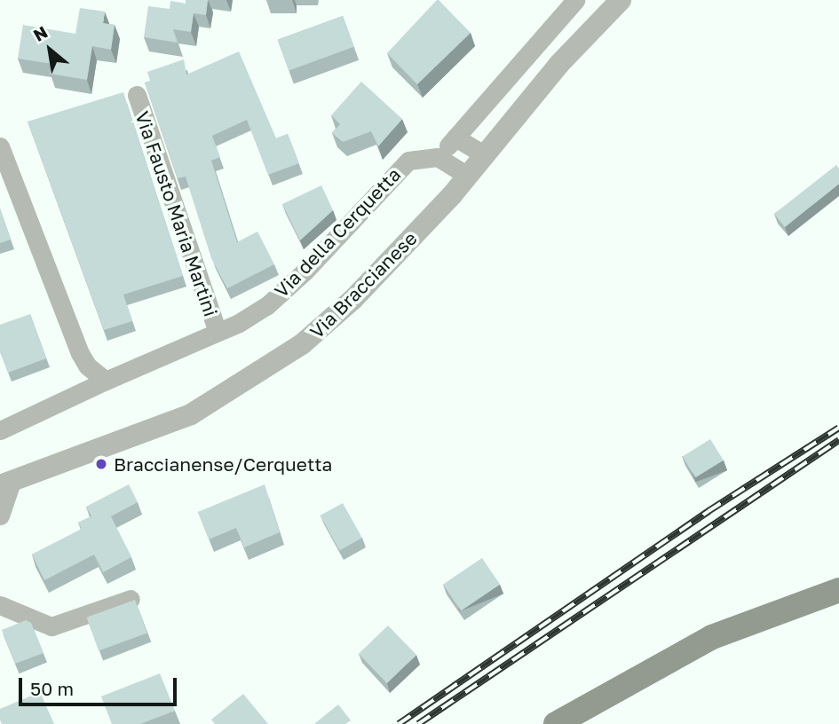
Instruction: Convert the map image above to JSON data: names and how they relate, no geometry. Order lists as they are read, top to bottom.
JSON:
{
  "streets": {
    "street": ["Via Fausto Maria Martini", "Via della Cerquetta", "Via Braccianese"]
  },
  "crossings": [
    ["Via Fausto Maria Martini", "Via della Cerquetta"]
  ],
  "places": ["Braccianense/Cerquetta"],
  "scale_bar": "50 m",
  "north": "top left"
}
